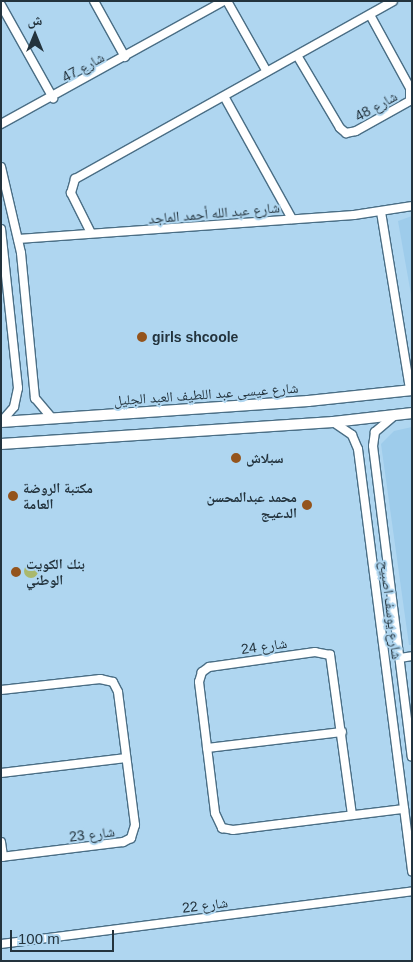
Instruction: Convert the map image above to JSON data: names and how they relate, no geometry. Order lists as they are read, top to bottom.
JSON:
{
  "streets": {
    "main road": ["شارع عيسى عبد اللطيف العبد الجليل"],
    "street": [
      "شارع 47",
      "شارع 48",
      "شارع عبد الله أحمد الماجد",
      "شارع يوسف اصبيح",
      "شارع 24",
      "شارع 23",
      "شارع 22"
    ]
  },
  "crossings": [
    ["شارع يوسف اصبيح", "شارع 24"]
  ],
  "places": [
    "girls shcoole",
    "سبلاش",
    "مكتبة الروضة العامة",
    "محمد عبدالمحسن الدعيج",
    "بنك الكويت الوطني"
  ],
  "scale_bar": "100 m",
  "north": "top"
}
